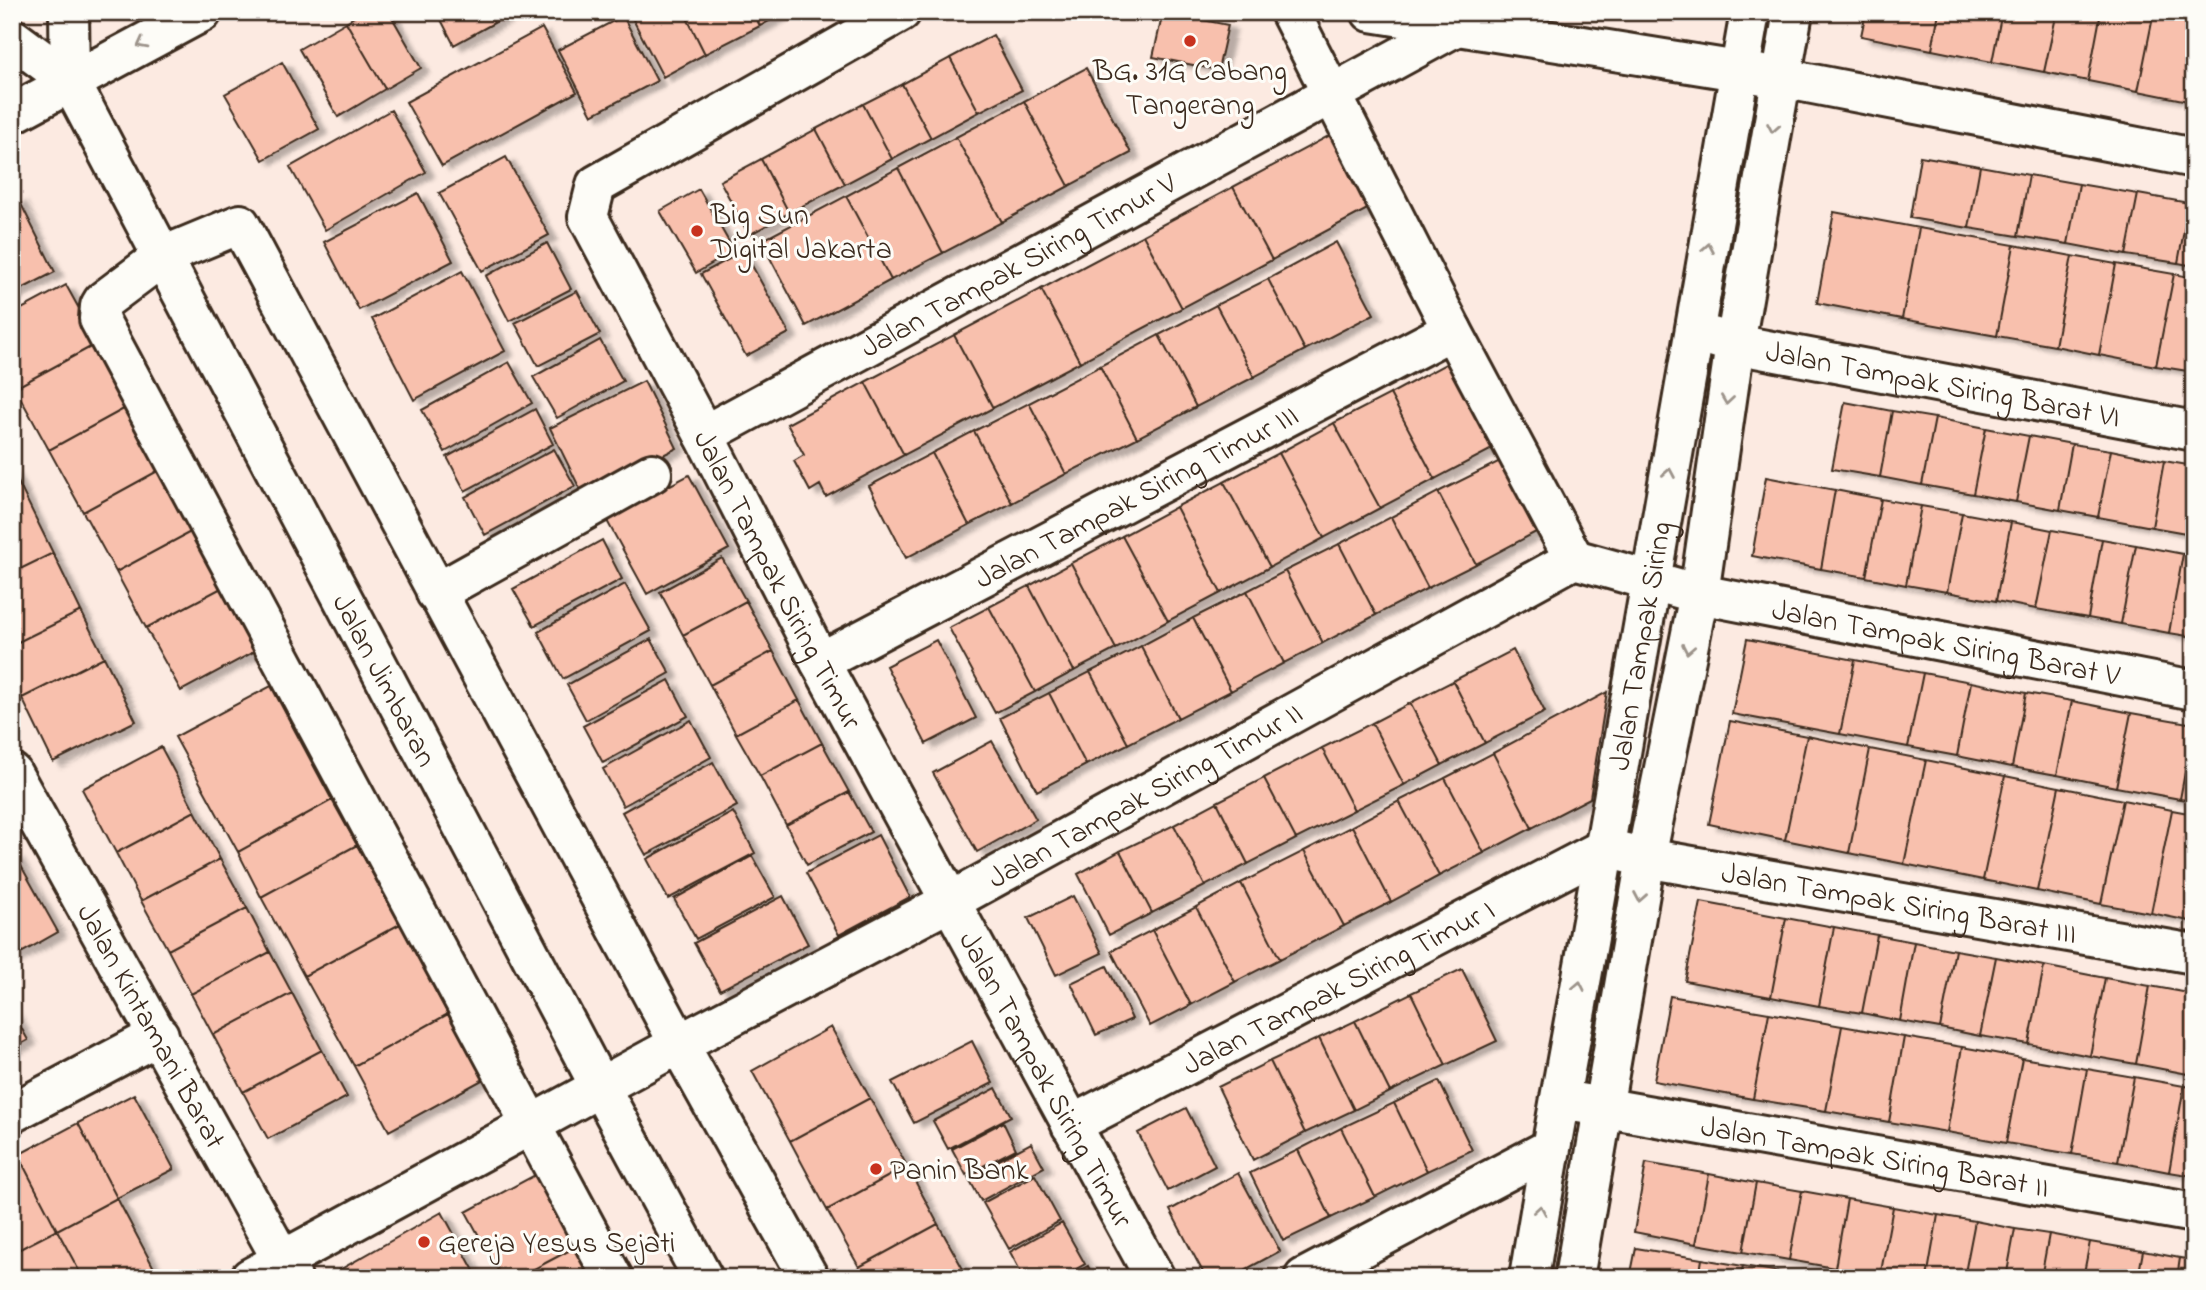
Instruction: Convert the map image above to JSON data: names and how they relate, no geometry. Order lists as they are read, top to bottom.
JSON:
{
  "streets": {
    "street": [
      "Jalan Tampak Siring Timur V",
      "Jalan Tampak Siring Barat VI",
      "Jalan Tampak Siring Timur III",
      "Jalan Tampak Siring Timur",
      "Jalan Tampak Siring Barat V",
      "Jalan Tampak Siring",
      "Jalan Jimbaran",
      "Jalan Tampak Siring Timur II",
      "Jalan Tampak Siring Barat III",
      "Jalan Tampak Siring Timur I",
      "Jalan Kintamani Barat",
      "Jalan Tampak Siring Barat II"
    ]
  },
  "crossings": [
    ["Jalan Tampak Siring Timur V", "Jalan Tampak Siring Timur"],
    ["Jalan Tampak Siring Barat VI", "Jalan Tampak Siring"],
    ["Jalan Tampak Siring Timur III", "Jalan Tampak Siring Timur"],
    ["Jalan Tampak Siring Timur", "Jalan Tampak Siring Timur II"],
    ["Jalan Tampak Siring Timur", "Jalan Tampak Siring Timur I"],
    ["Jalan Tampak Siring Barat V", "Jalan Tampak Siring"],
    ["Jalan Tampak Siring", "Jalan Tampak Siring Barat III"],
    ["Jalan Tampak Siring", "Jalan Tampak Siring Timur I"],
    ["Jalan Tampak Siring", "Jalan Tampak Siring Barat II"],
    ["Jalan Jimbaran", "Jalan Tampak Siring Timur II"],
    ["Jalan Tampak Siring Timur II", "Jalan Kintamani Barat"],
    ["Jalan Tampak Siring Barat III", "Jalan Tampak Siring Timur I"]
  ],
  "places": [
    "BG. 31G Cabang Tangerang",
    "Big Sun Digital Jakarta",
    "Panin Bank",
    "Gereja Yesus Sejati"
  ]
}
